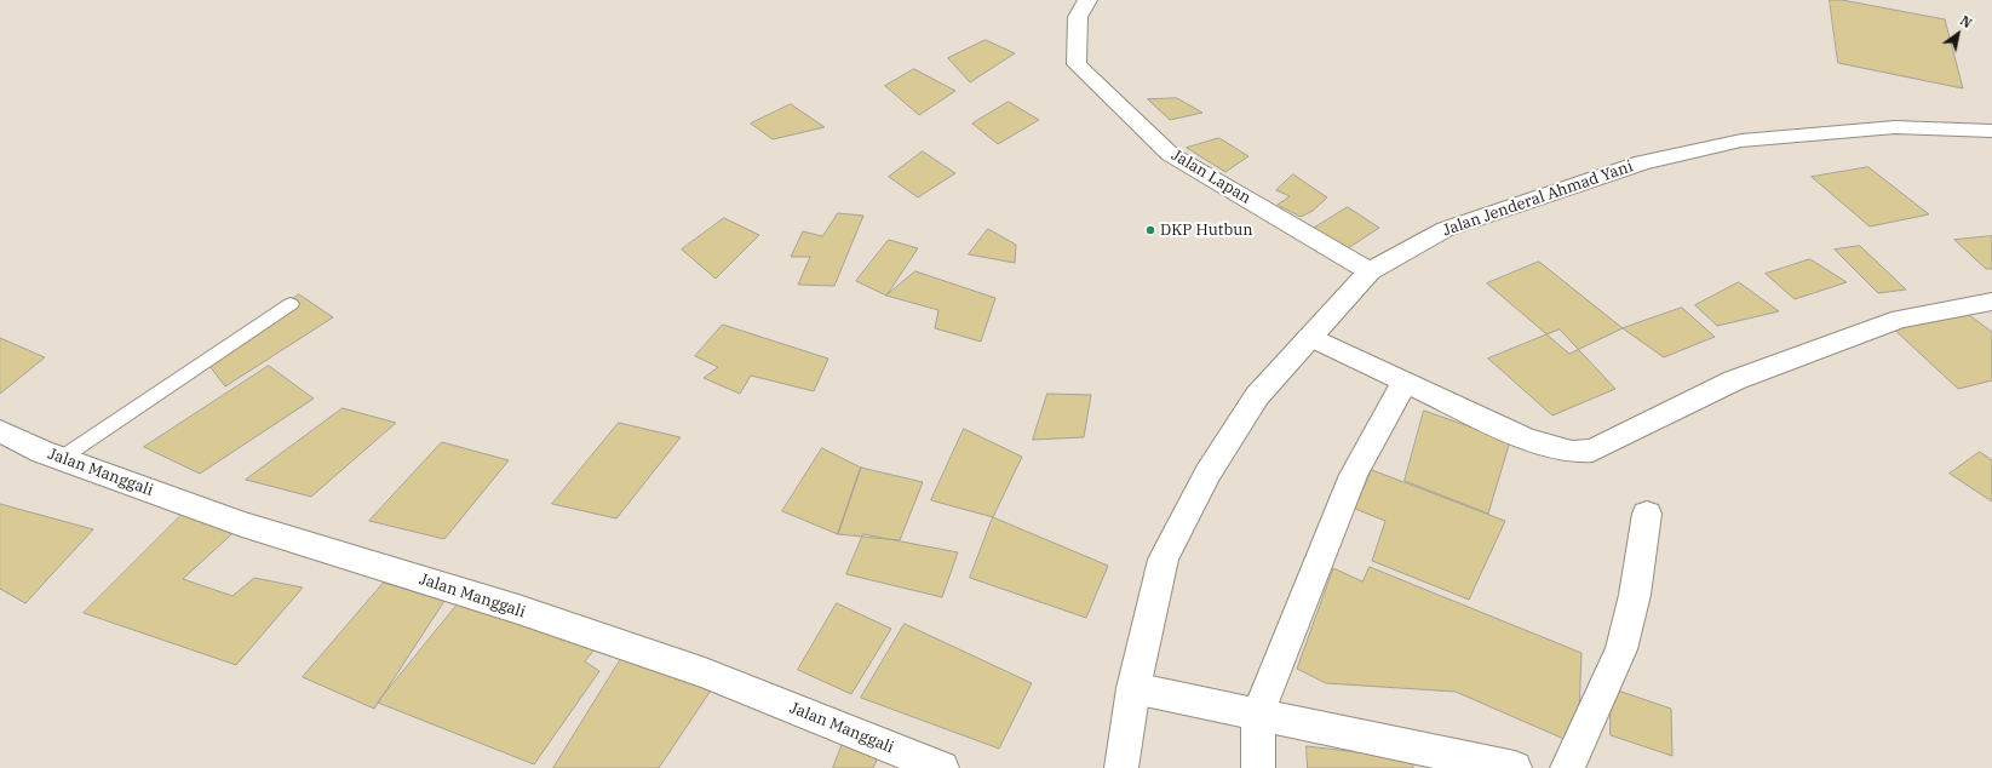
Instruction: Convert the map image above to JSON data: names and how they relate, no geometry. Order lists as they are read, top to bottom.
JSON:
{
  "streets": {
    "main road": ["Jalan Lapan", "Jalan Jenderal Ahmad Yani", "Jalan Manggali"]
  },
  "crossings": [
    ["Jalan Lapan", "Jalan Jenderal Ahmad Yani"]
  ],
  "places": ["DKP Hutbun"],
  "north": "top right"
}
